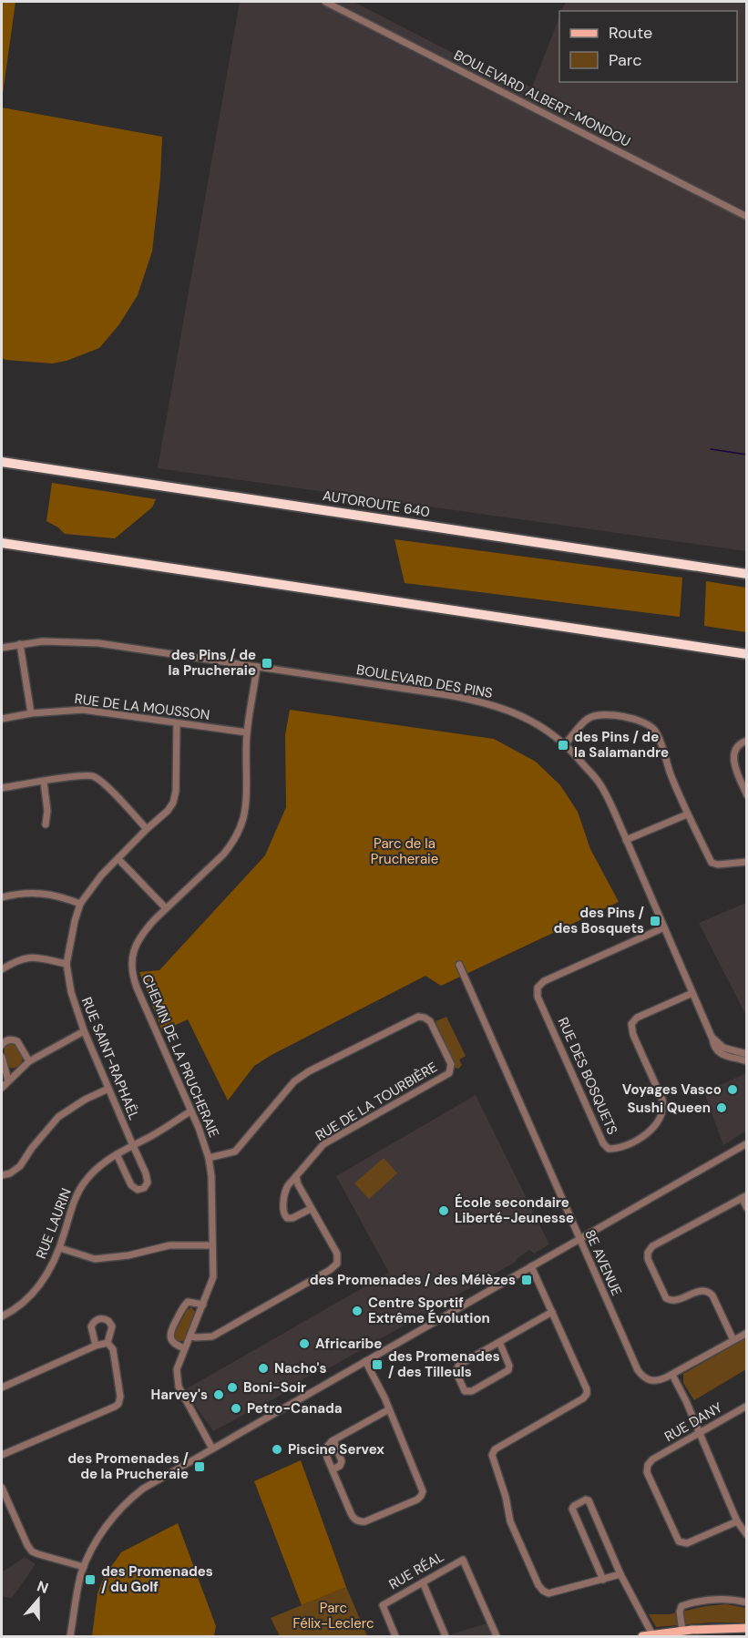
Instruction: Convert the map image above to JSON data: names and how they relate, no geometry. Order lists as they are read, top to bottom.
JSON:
{
  "streets": {
    "highway": ["AUTOROUTE 640"],
    "street": [
      "BOULEVARD ALBERT-MONDOU",
      "BOULEVARD DES PINS",
      "RUE DE LA MOUSSON",
      "CHEMIN DE LA PRUCHERAIE",
      "RUE SAINT-RAPHAËL",
      "RUE DES BOSQUETS",
      "RUE DE LA TOURBIÈRE",
      "RUE LAURIN",
      "8E AVENUE",
      "RUE DANY",
      "RUE RÉAL"
    ]
  },
  "crossings": [
    ["BOULEVARD DES PINS", "CHEMIN DE LA PRUCHERAIE"],
    ["BOULEVARD DES PINS", "RUE DES BOSQUETS"],
    ["RUE DE LA MOUSSON", "CHEMIN DE LA PRUCHERAIE"],
    ["RUE DE LA MOUSSON", "RUE SAINT-RAPHAËL"],
    ["CHEMIN DE LA PRUCHERAIE", "RUE DE LA TOURBIÈRE"],
    ["CHEMIN DE LA PRUCHERAIE", "RUE LAURIN"],
    ["RUE SAINT-RAPHAËL", "RUE LAURIN"]
  ],
  "parks": ["Parc de la Prucheraie", "Parc Félix-Leclerc"],
  "places": {
    "transit": [
      "des Pins / de la Prucheraie",
      "des Pins / de la Salamandre",
      "des Pins / des Bosquets",
      "des Promenades / des Mélèzes",
      "des Promenades / des Tilleuls",
      "des Promenades / de la Prucheraie",
      "des Promenades / du Golf"
    ],
    "other": [
      "Voyages Vasco",
      "Sushi Queen",
      "École secondaire Liberté-Jeunesse",
      "Centre Sportif Extrême Évolution",
      "Africaribe",
      "Nacho's",
      "Boni-Soir",
      "Harvey's",
      "Petro-Canada",
      "Piscine Servex"
    ]
  },
  "legend": ["Route", "Parc"],
  "north": "top"
}
